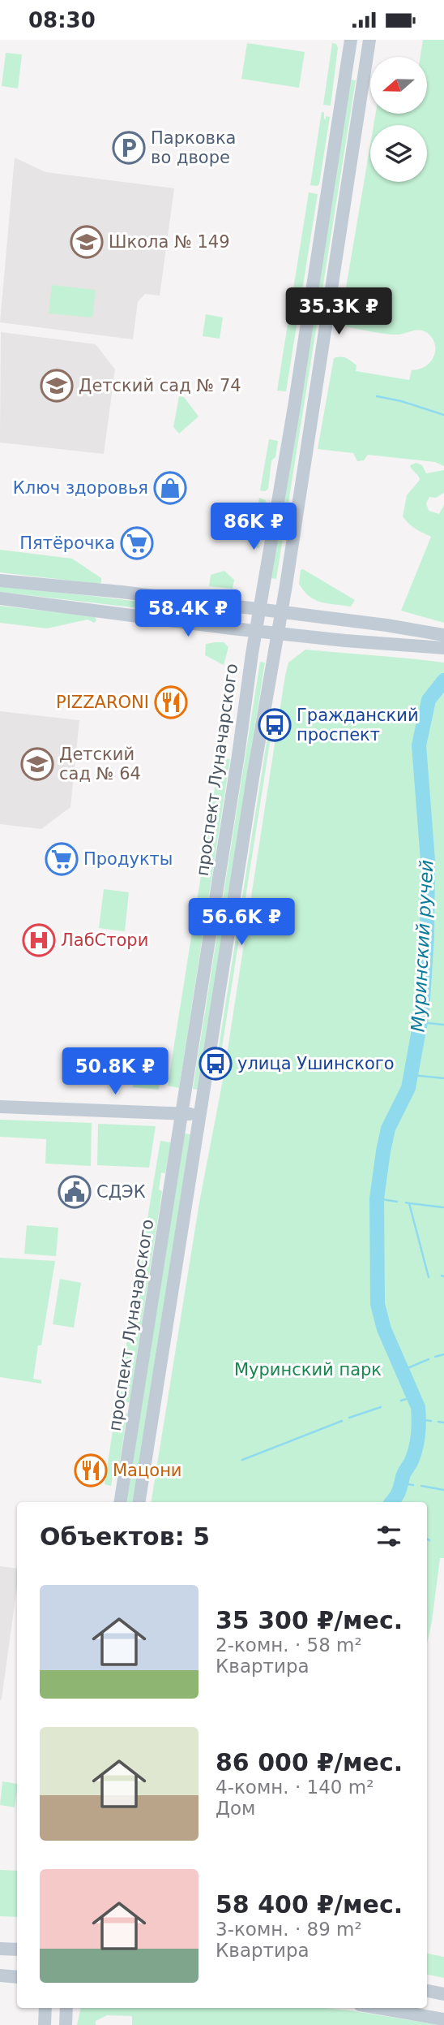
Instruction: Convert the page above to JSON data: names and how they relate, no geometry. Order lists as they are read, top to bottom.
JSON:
{
  "streets": {
    "main road": ["проспект Луначарского"]
  },
  "water": ["Муринский ручей"],
  "parks": ["Муринский парк"],
  "places": {
    "parking": ["Парковка во дворе"],
    "school or university": ["Школа № 149", "Детский сад № 74", "Детский сад № 64"],
    "shop": ["Ключ здоровья"],
    "supermarket": ["Пятёрочка", "Продукты"],
    "restaurant": ["PIZZARONI", "Мацони"],
    "bus stop": ["Гражданский проспект", "улица Ушинского"],
    "hospital": ["ЛабСтори"],
    "public building": ["СДЭК"]
  },
  "north": "left",
  "page": {
    "status": "08:30",
    "price": [
      "35.3K ₽",
      "86K ₽",
      "58.4K ₽",
      "56.6K ₽",
      "50.8K ₽"
    ],
    "heading": "Объектов: 5",
    "list": [
      {
        "name": "35 300 ₽/мес.",
        "note": "2-комн. · 58 m² · Квартира"
      },
      {
        "name": "86 000 ₽/мес.",
        "note": "4-комн. · 140 m² · Дом"
      },
      {
        "name": "58 400 ₽/мес.",
        "note": "3-комн. · 89 m² · Квартира"
      }
    ]
  }
}
